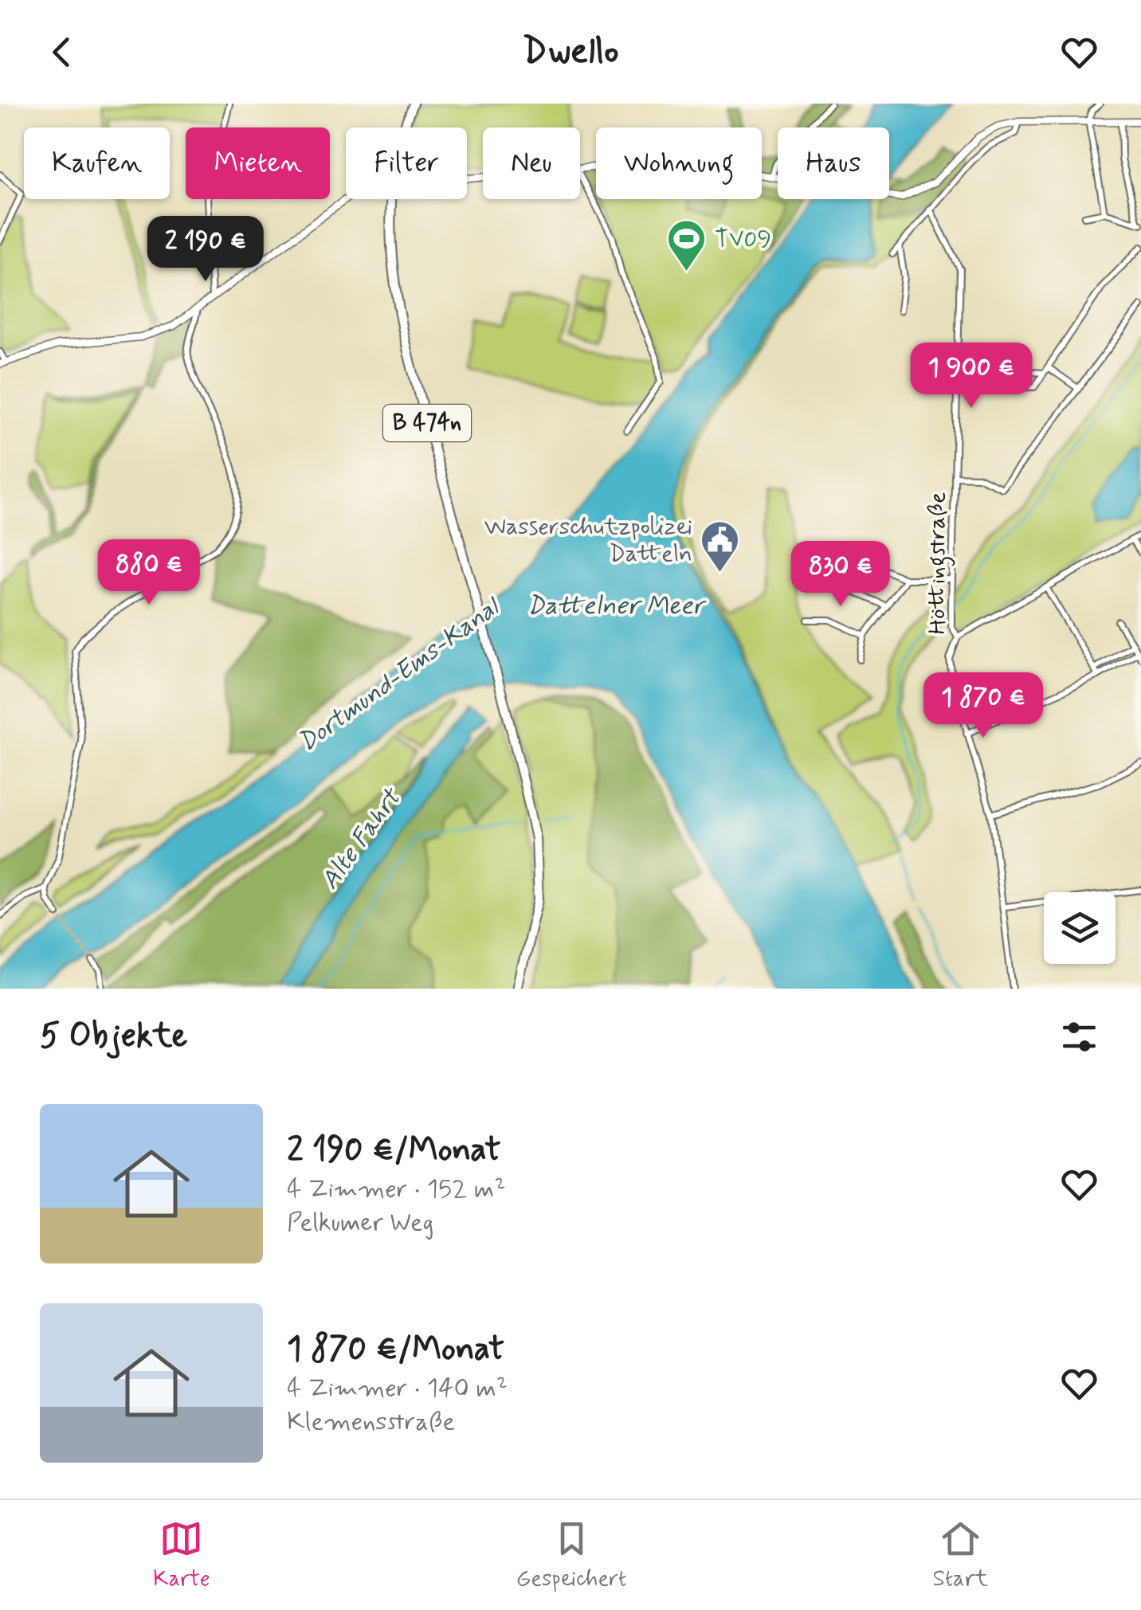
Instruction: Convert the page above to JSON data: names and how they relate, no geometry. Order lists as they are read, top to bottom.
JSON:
{
  "streets": {
    "main road": ["B 474n"],
    "street": ["Höttingstraße"]
  },
  "water": ["Dattelner Meer", "Dortmund-Ems-Kanal", "Alte Fahrt"],
  "places": {
    "sports": ["TV09"],
    "public building": ["Wasserschutzpolizei Datteln"]
  },
  "page": {
    "header": "Dwello",
    "chip": [
      "Kaufen",
      "Mieten",
      "Filter",
      "Neu",
      "Wohnung",
      "Haus"
    ],
    "price": [
      "2 190 €",
      "1 900 €",
      "880 €",
      "830 €",
      "1 870 €"
    ],
    "heading": "5 Objekte",
    "list": [
      {
        "name": "2 190 €/Monat",
        "note": "4 Zimmer · 152 m² · Pelkumer Weg"
      },
      {
        "name": "1 870 €/Monat",
        "note": "4 Zimmer · 140 m² · Klemensstraße"
      }
    ],
    "tabs": ["Karte", "Gespeichert", "Start"]
  }
}
